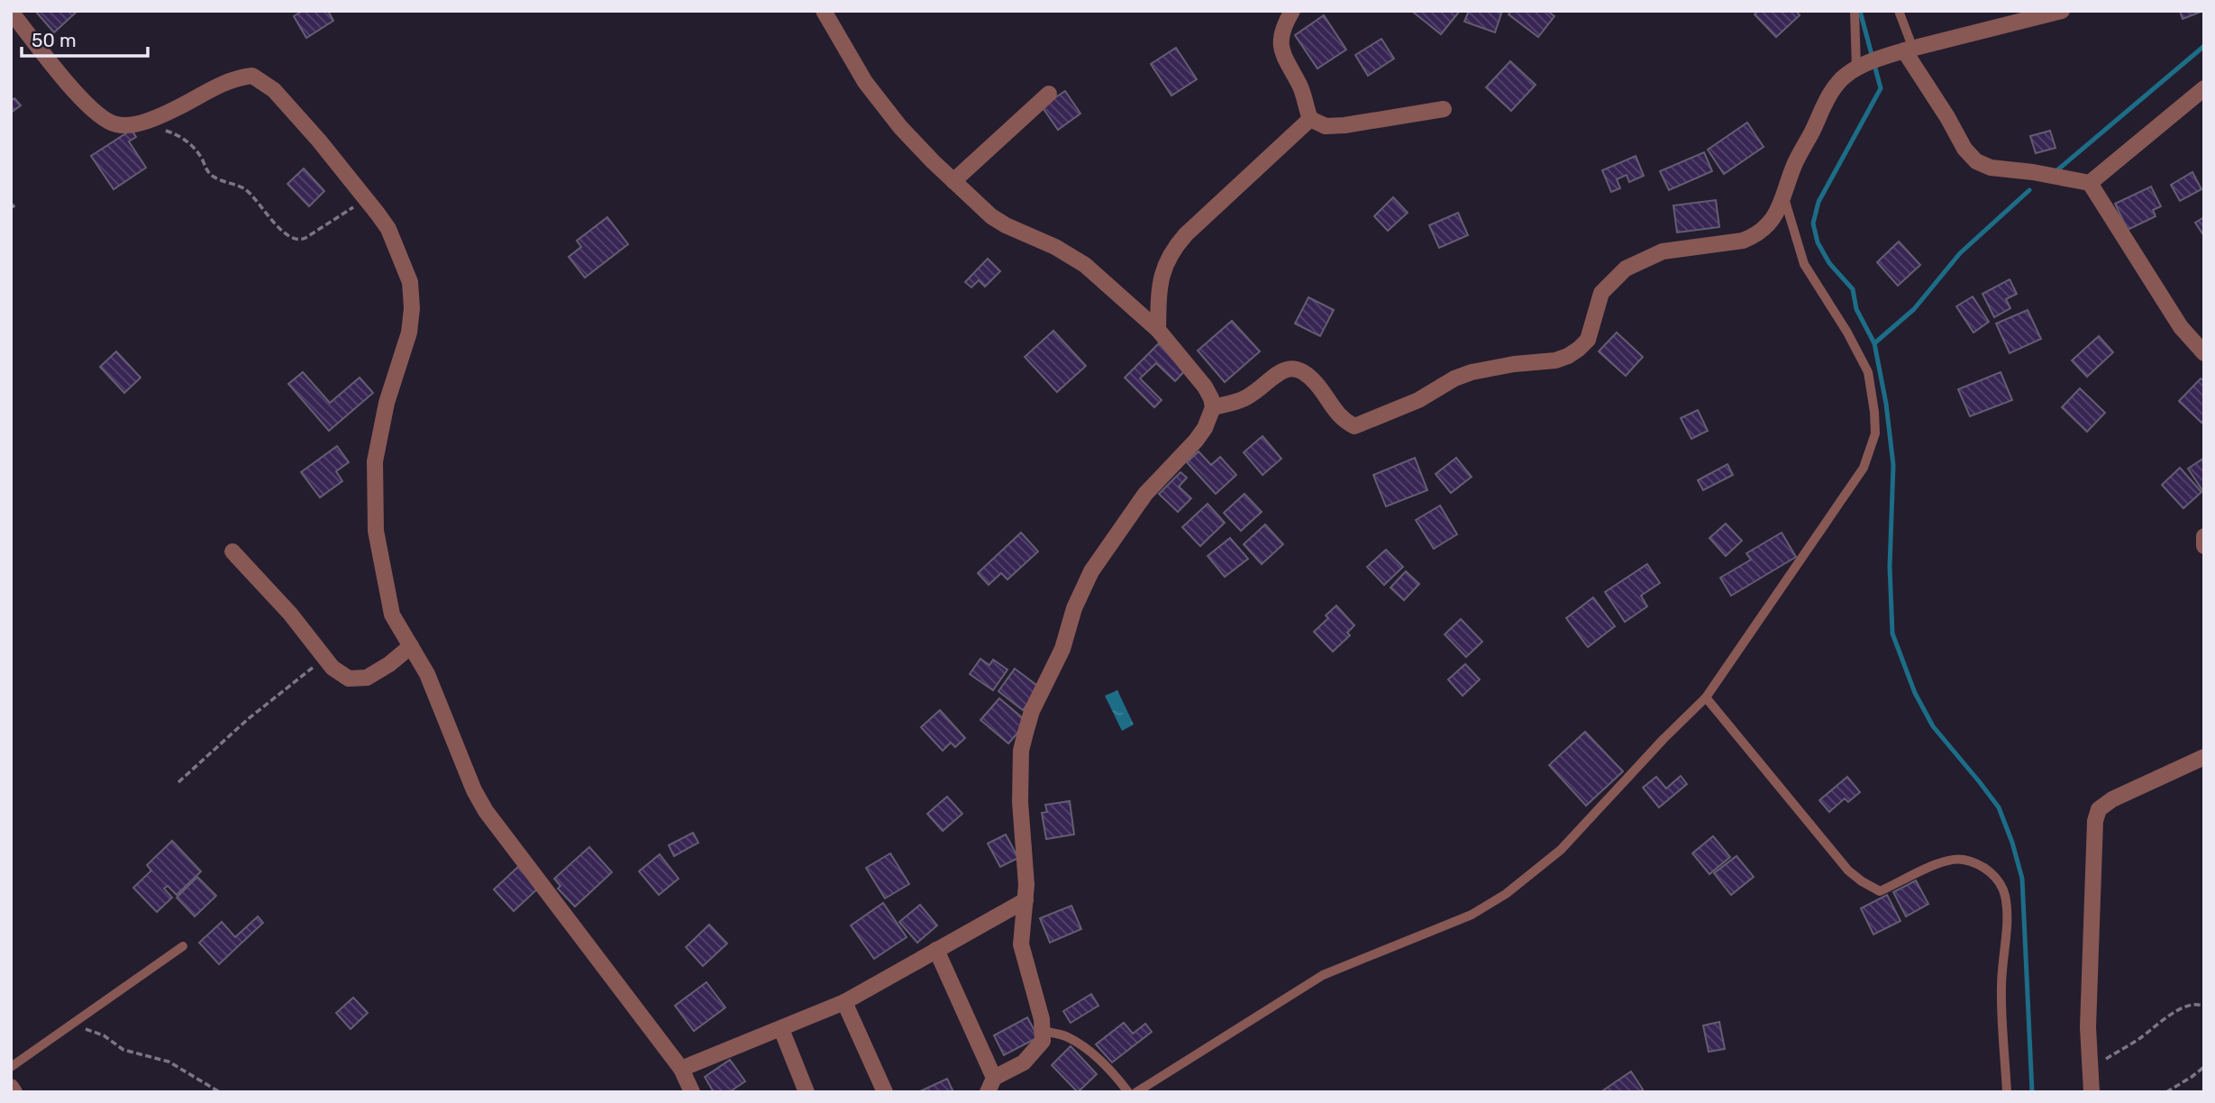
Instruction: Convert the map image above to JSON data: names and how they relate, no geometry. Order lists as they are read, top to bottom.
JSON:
{
  "scale_bar": "50 m"
}
